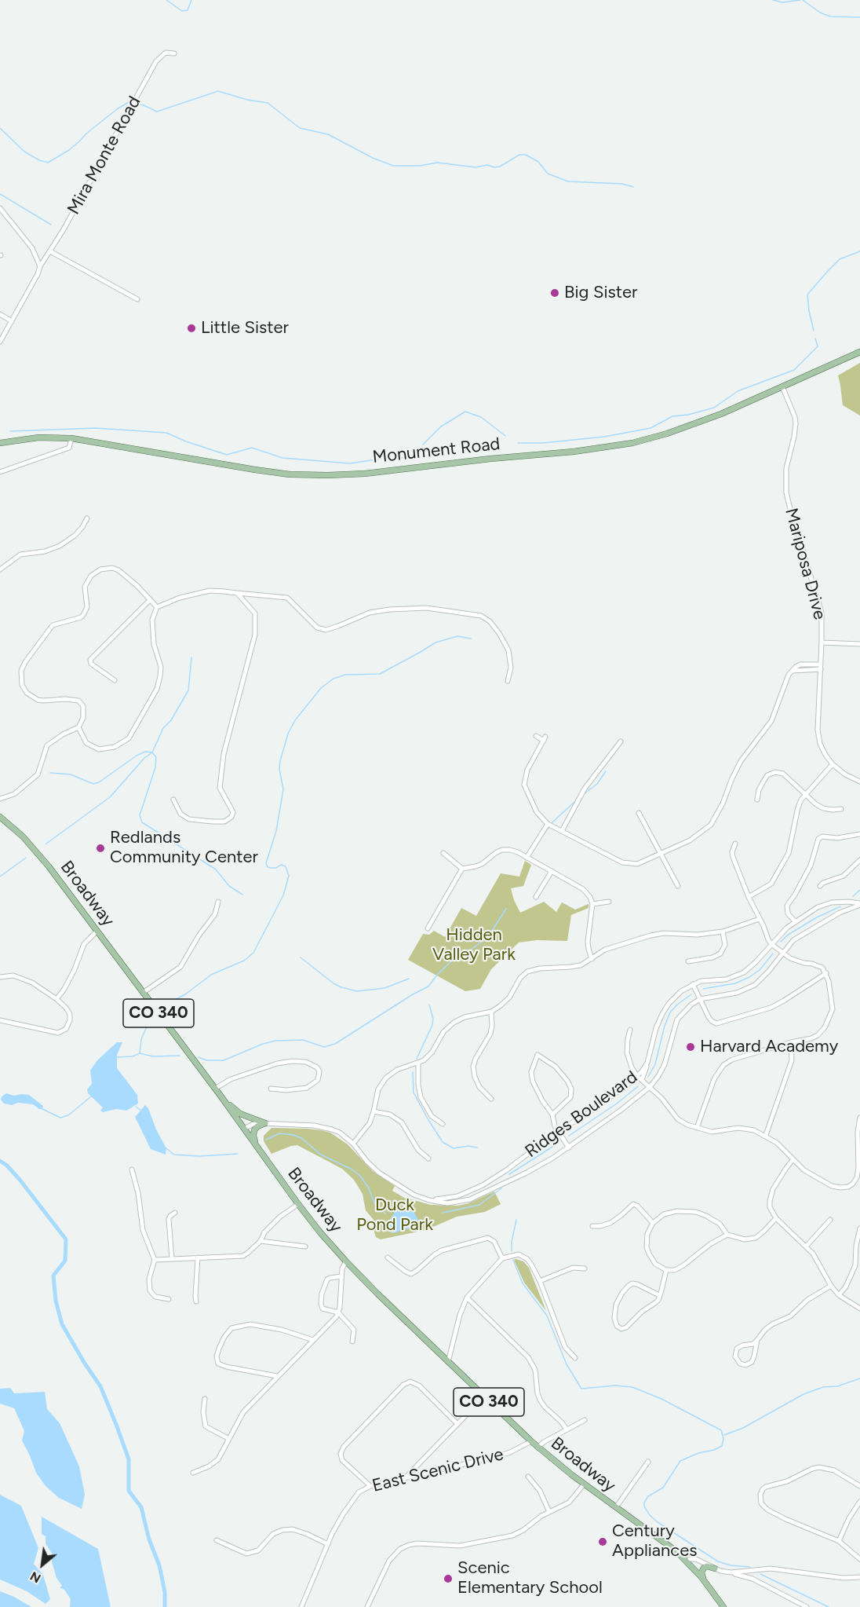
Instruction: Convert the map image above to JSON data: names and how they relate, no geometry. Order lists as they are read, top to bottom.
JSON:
{
  "streets": {
    "main road": ["Monument Road", "Broadway", "CO 340"],
    "street": [
      "Mira Monte Road",
      "Mariposa Drive",
      "Ridges Boulevard",
      "East Scenic Drive"
    ]
  },
  "crossings": [
    ["Monument Road", "Mariposa Drive"],
    ["Broadway", "Ridges Boulevard"],
    ["Broadway", "East Scenic Drive"]
  ],
  "parks": ["Hidden Valley Park", "Duck Pond Park"],
  "places": [
    "Big Sister",
    "Little Sister",
    "Redlands Community Center",
    "Harvard Academy",
    "Century Appliances",
    "Scenic Elementary School"
  ],
  "north": "bottom left"
}
